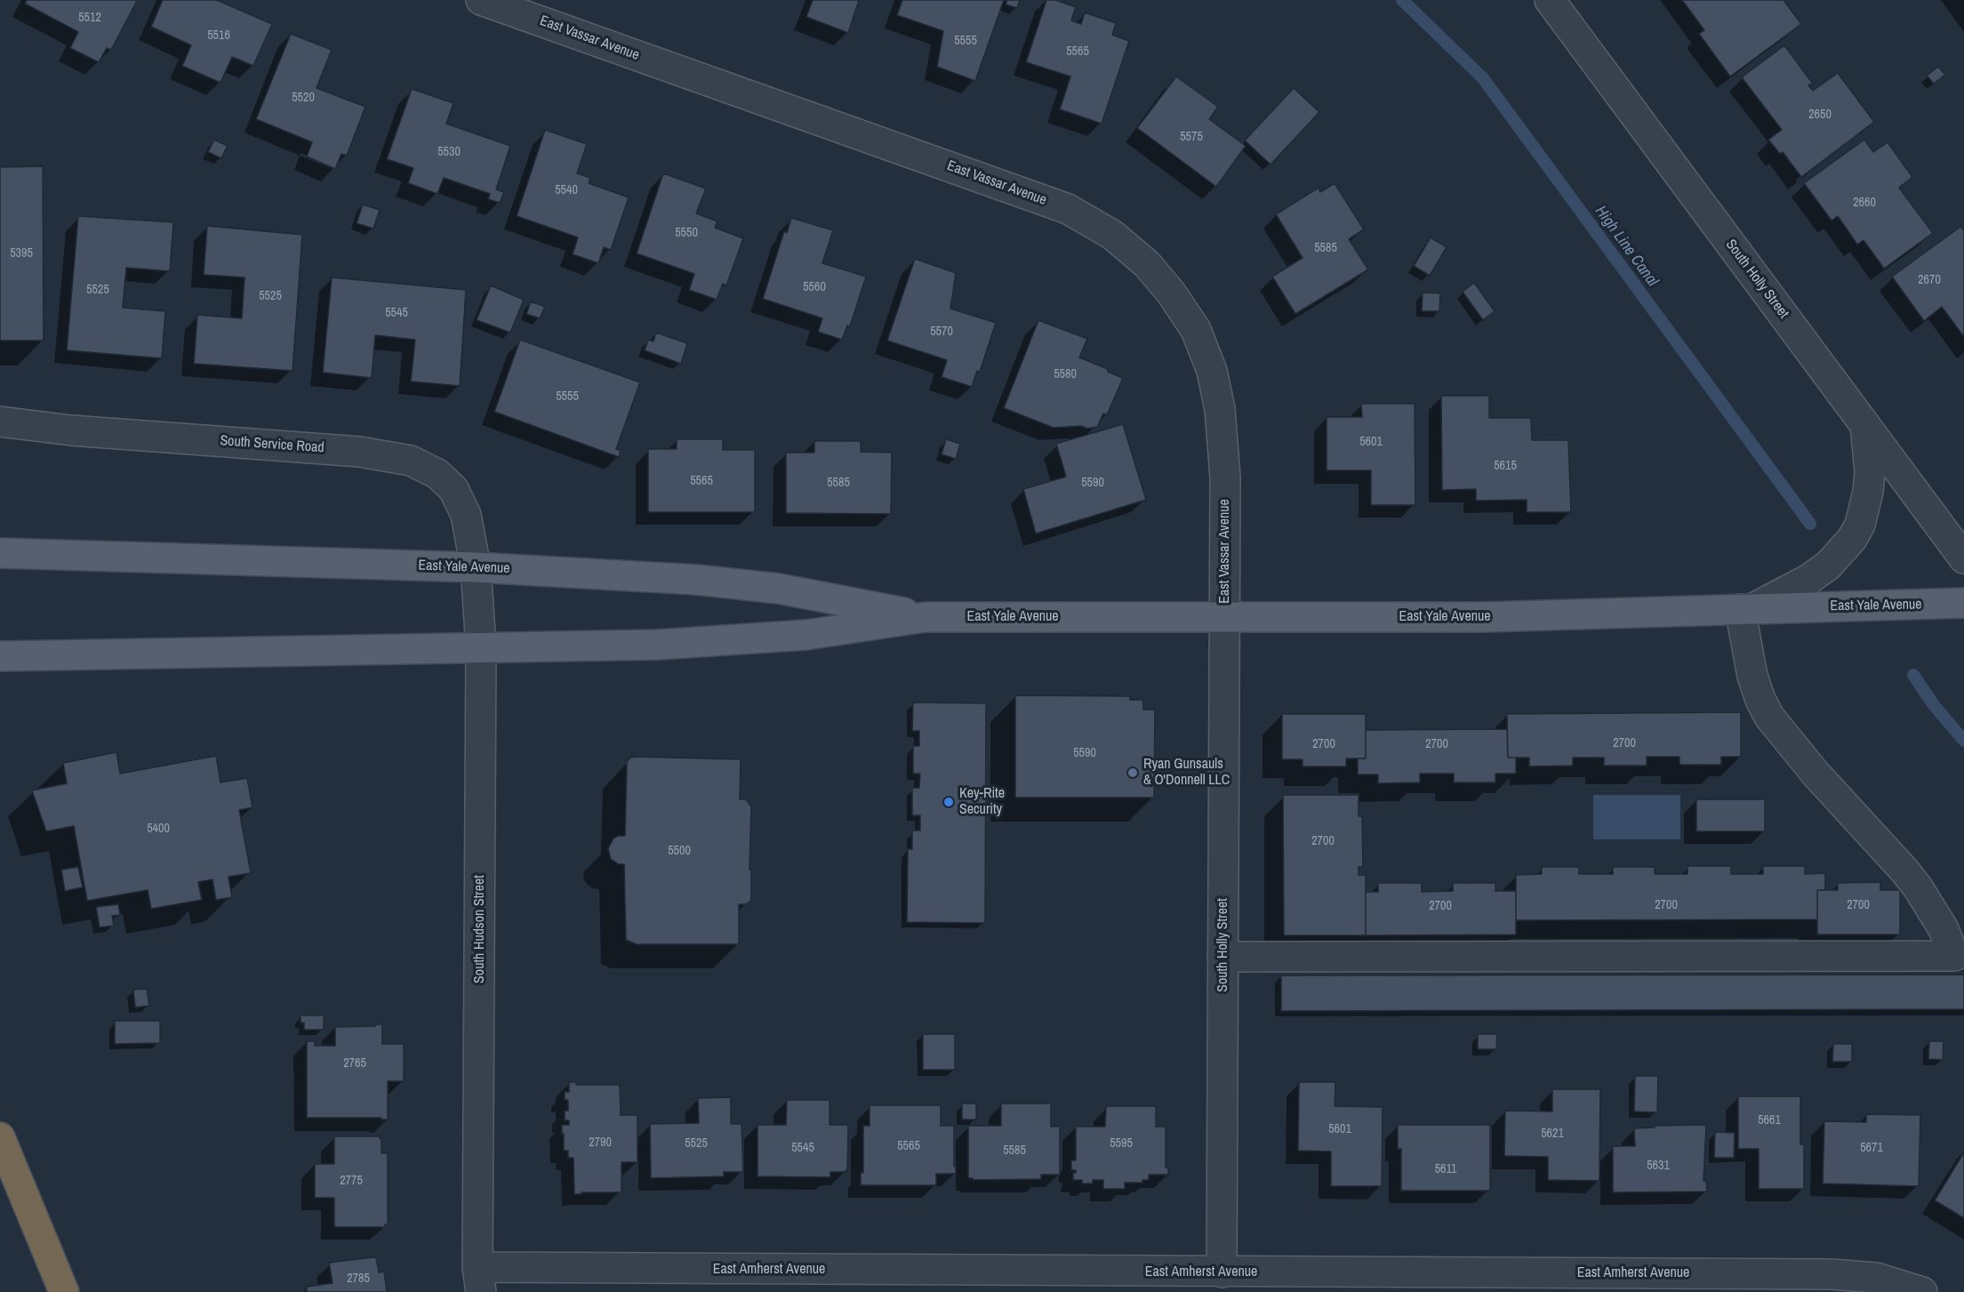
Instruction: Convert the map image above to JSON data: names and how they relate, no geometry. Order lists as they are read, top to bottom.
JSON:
{
  "streets": {
    "main road": ["East Yale Avenue"],
    "street": [
      "East Vassar Avenue",
      "South Holly Street",
      "South Service Road",
      "South Hudson Street",
      "East Amherst Avenue"
    ]
  },
  "crossings": [
    ["East Vassar Avenue", "South Holly Street"],
    ["East Vassar Avenue", "East Yale Avenue"],
    ["South Holly Street", "East Yale Avenue"],
    ["South Holly Street", "East Amherst Avenue"],
    ["South Service Road", "East Yale Avenue"],
    ["South Service Road", "South Hudson Street"],
    ["East Yale Avenue", "South Hudson Street"],
    ["South Hudson Street", "East Amherst Avenue"]
  ],
  "water": ["High Line Canal"],
  "places": ["Ryan Gunsauls & O'Donnell LLC", "Key-Rite Security"],
  "house_numbers": [
    "5512",
    "5516",
    "5555",
    "5565",
    "5520",
    "2650",
    "5575",
    "5530",
    "5540",
    "2660",
    "5550",
    "5585",
    "5395",
    "2670",
    "5560",
    "5525",
    "5525",
    "5545",
    "5570",
    "5580",
    "5555",
    "5601",
    "5615",
    "5565",
    "5585",
    "5590",
    "2700",
    "2700",
    "2700",
    "5590",
    "5400",
    "2700",
    "5500",
    "2700",
    "2700",
    "2700",
    "2765",
    "5661",
    "5601",
    "5621",
    "2790",
    "5525",
    "5595",
    "5565",
    "5545",
    "5671",
    "5585",
    "5631",
    "5611",
    "2775",
    "2785"
  ]
}
